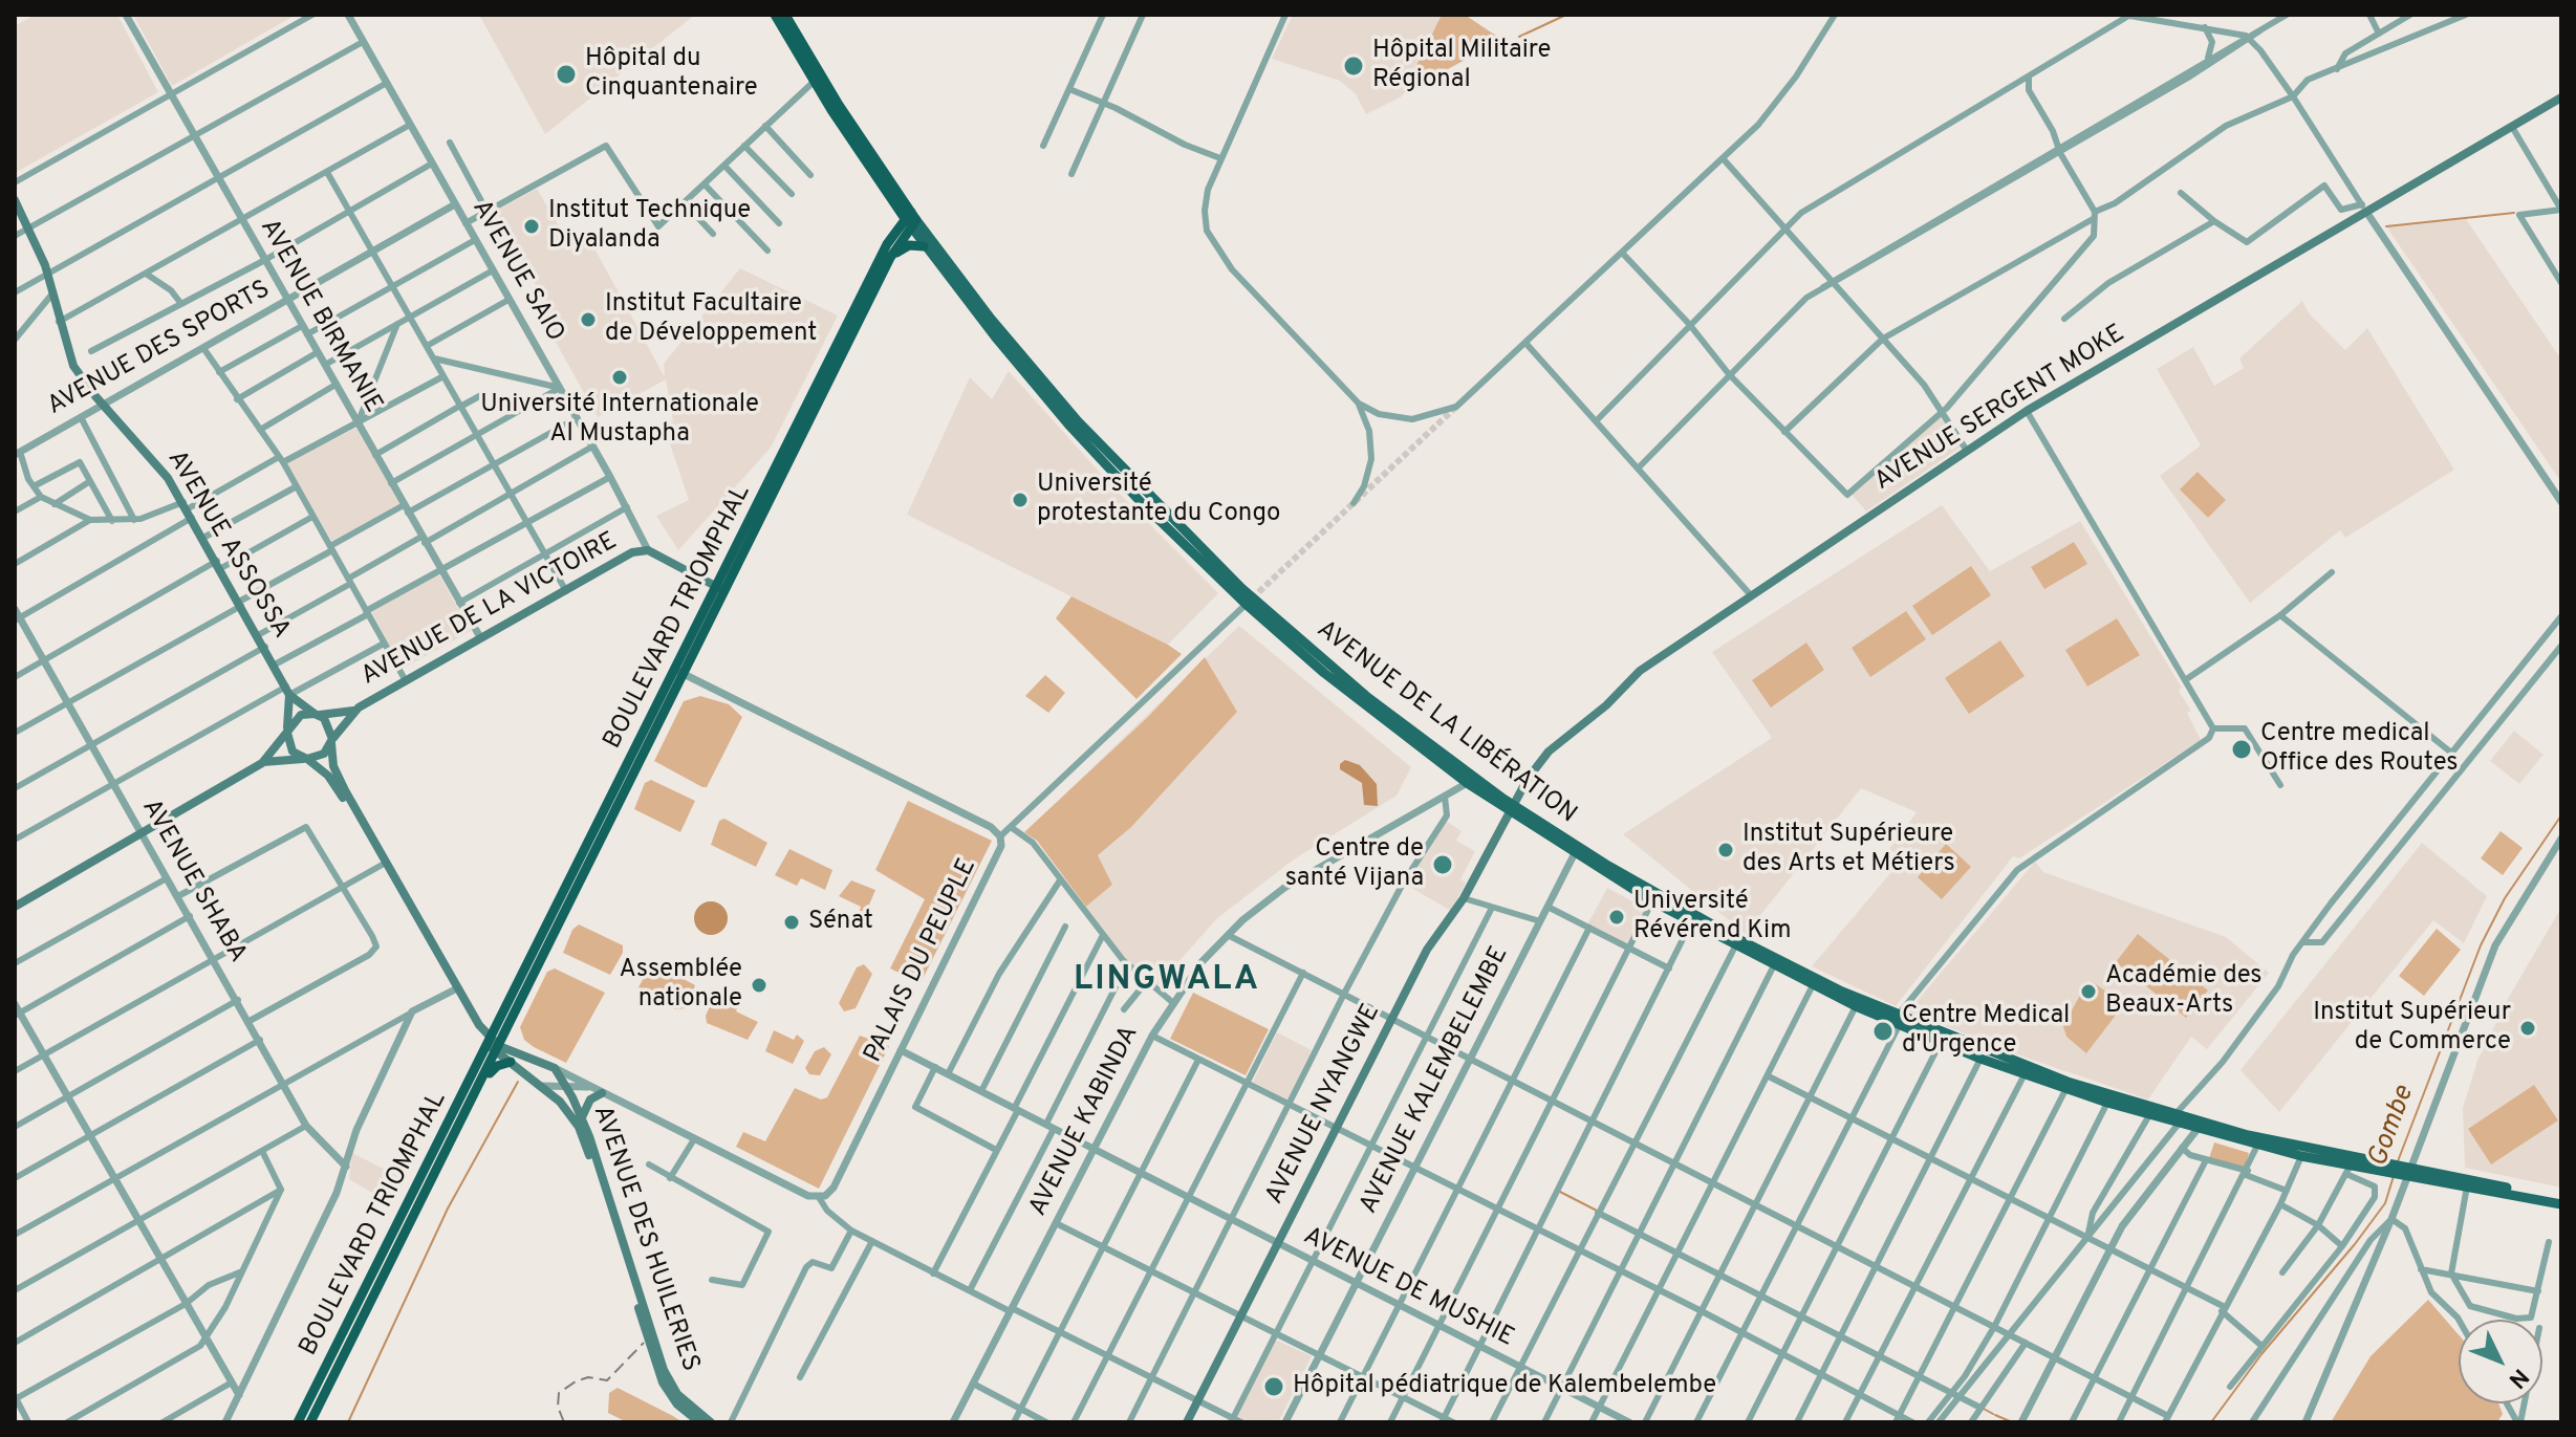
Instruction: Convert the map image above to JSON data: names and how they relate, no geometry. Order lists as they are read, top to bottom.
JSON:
{
  "streets": {
    "highway": ["BOULEVARD TRIOMPHAL", "AVENUE DE LA LIBÉRATION"],
    "main road": [
      "AVENUE SERGENT MOKE",
      "AVENUE ASSOSSA",
      "AVENUE DE LA VICTOIRE",
      "AVENUE NYANGWE",
      "AVENUE DES HUILERIES"
    ],
    "street": [
      "AVENUE SAIO",
      "AVENUE BIRMANIE",
      "AVENUE DES SPORTS",
      "AVENUE SHABA",
      "PALAIS DU PEUPLE",
      "AVENUE KALEMBELEMBE",
      "AVENUE KABINDA",
      "AVENUE DE MUSHIE"
    ]
  },
  "crossings": [
    ["AVENUE SAIO", "AVENUE DES SPORTS"],
    ["AVENUE SAIO", "AVENUE DE LA VICTOIRE"],
    ["AVENUE BIRMANIE", "AVENUE DES SPORTS"],
    ["AVENUE BIRMANIE", "AVENUE DE LA VICTOIRE"],
    ["AVENUE DES SPORTS", "AVENUE ASSOSSA"],
    ["AVENUE SERGENT MOKE", "AVENUE DE LA LIBÉRATION"],
    ["AVENUE SERGENT MOKE", "AVENUE NYANGWE"],
    ["BOULEVARD TRIOMPHAL", "AVENUE DE LA LIBÉRATION"],
    ["BOULEVARD TRIOMPHAL", "PALAIS DU PEUPLE"],
    ["BOULEVARD TRIOMPHAL", "AVENUE DES HUILERIES"],
    ["AVENUE DE LA LIBÉRATION", "AVENUE KALEMBELEMBE"],
    ["AVENUE DE LA LIBÉRATION", "AVENUE NYANGWE"],
    ["AVENUE DE LA LIBÉRATION", "AVENUE KABINDA"],
    ["PALAIS DU PEUPLE", "AVENUE DE MUSHIE"],
    ["AVENUE KALEMBELEMBE", "AVENUE DE MUSHIE"],
    ["AVENUE NYANGWE", "AVENUE DE MUSHIE"],
    ["AVENUE KABINDA", "AVENUE DE MUSHIE"]
  ],
  "districts": ["LINGWALA"],
  "water": ["Gombe"],
  "places": [
    "Hôpital Militaire Régional",
    "Hôpital du Cinquantenaire",
    "Institut Technique Diyalanda",
    "Institut Facultaire de Développement",
    "Université Internationale Al Mustapha",
    "Université protestante du Congo",
    "Centre medical Office des Routes",
    "Institut Supérieure des Arts et Métiers",
    "Centre de santé Vijana",
    "Université Révérend Kim",
    "Sénat",
    "Assemblée nationale",
    "Académie des Beaux-Arts",
    "Institut Supérieur de Commerce",
    "Centre Medical d'Urgence",
    "Hôpital pédiatrique de Kalembelembe"
  ],
  "north": "bottom right"
}
